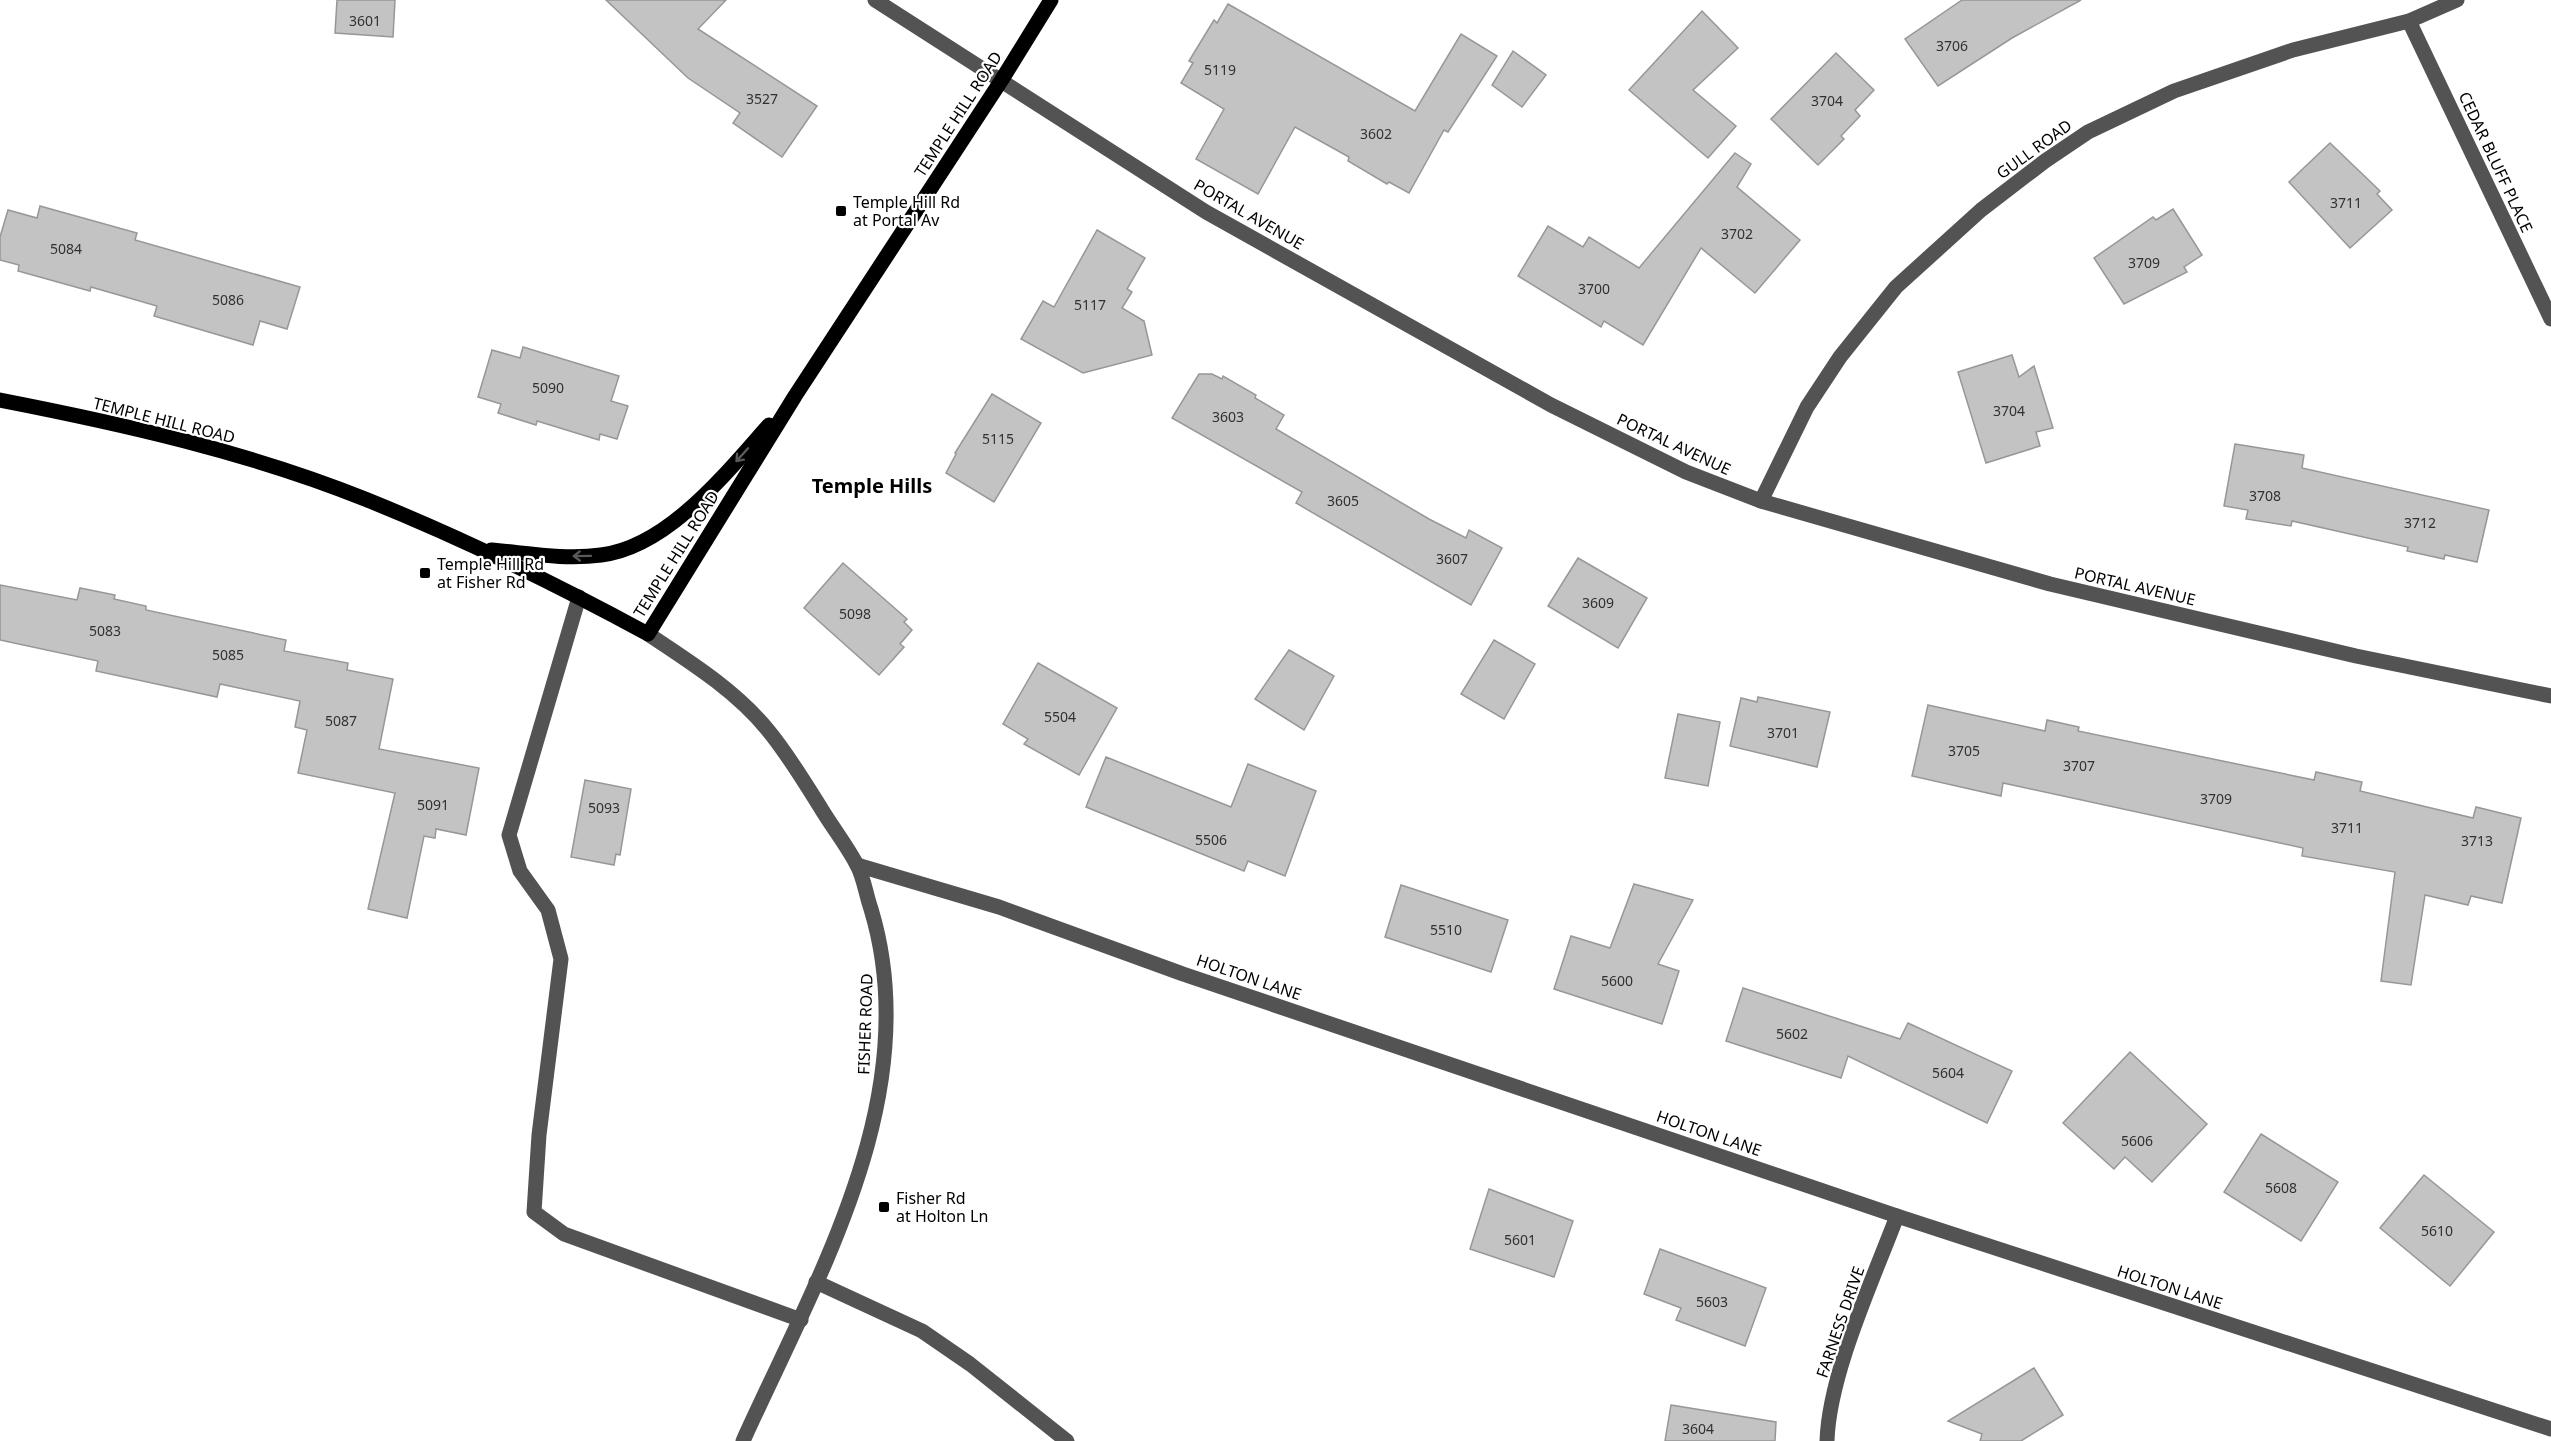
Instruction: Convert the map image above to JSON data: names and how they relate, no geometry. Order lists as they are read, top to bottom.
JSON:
{
  "streets": {
    "main road": ["TEMPLE HILL ROAD"],
    "street": [
      "GULL ROAD",
      "CEDAR BLUFF PLACE",
      "PORTAL AVENUE",
      "HOLTON LANE",
      "FISHER ROAD",
      "FARNESS DRIVE"
    ]
  },
  "crossings": [
    ["TEMPLE HILL ROAD", "PORTAL AVENUE"],
    ["TEMPLE HILL ROAD", "FISHER ROAD"],
    ["GULL ROAD", "CEDAR BLUFF PLACE"],
    ["GULL ROAD", "PORTAL AVENUE"],
    ["HOLTON LANE", "FISHER ROAD"],
    ["HOLTON LANE", "FARNESS DRIVE"]
  ],
  "districts": ["Temple Hills"],
  "places": {
    "transit": ["Temple Hill Rd at Portal Av", "Temple Hill Rd at Fisher Rd", "Fisher Rd at Holton Ln"]
  },
  "house_numbers": [
    "3601",
    "3706",
    "5119",
    "3527",
    "3704",
    "3602",
    "3711",
    "3702",
    "5084",
    "3709",
    "3700",
    "5086",
    "5117",
    "5090",
    "3704",
    "3603",
    "5115",
    "3708",
    "3605",
    "3712",
    "3607",
    "3609",
    "5098",
    "5083",
    "5085",
    "5504",
    "5087",
    "3701",
    "3705",
    "3707",
    "3709",
    "5091",
    "5093",
    "3711",
    "5506",
    "3713",
    "5510",
    "5600",
    "5602",
    "5604",
    "5606",
    "5608",
    "5610",
    "5601",
    "5603",
    "3604"
  ]
}
